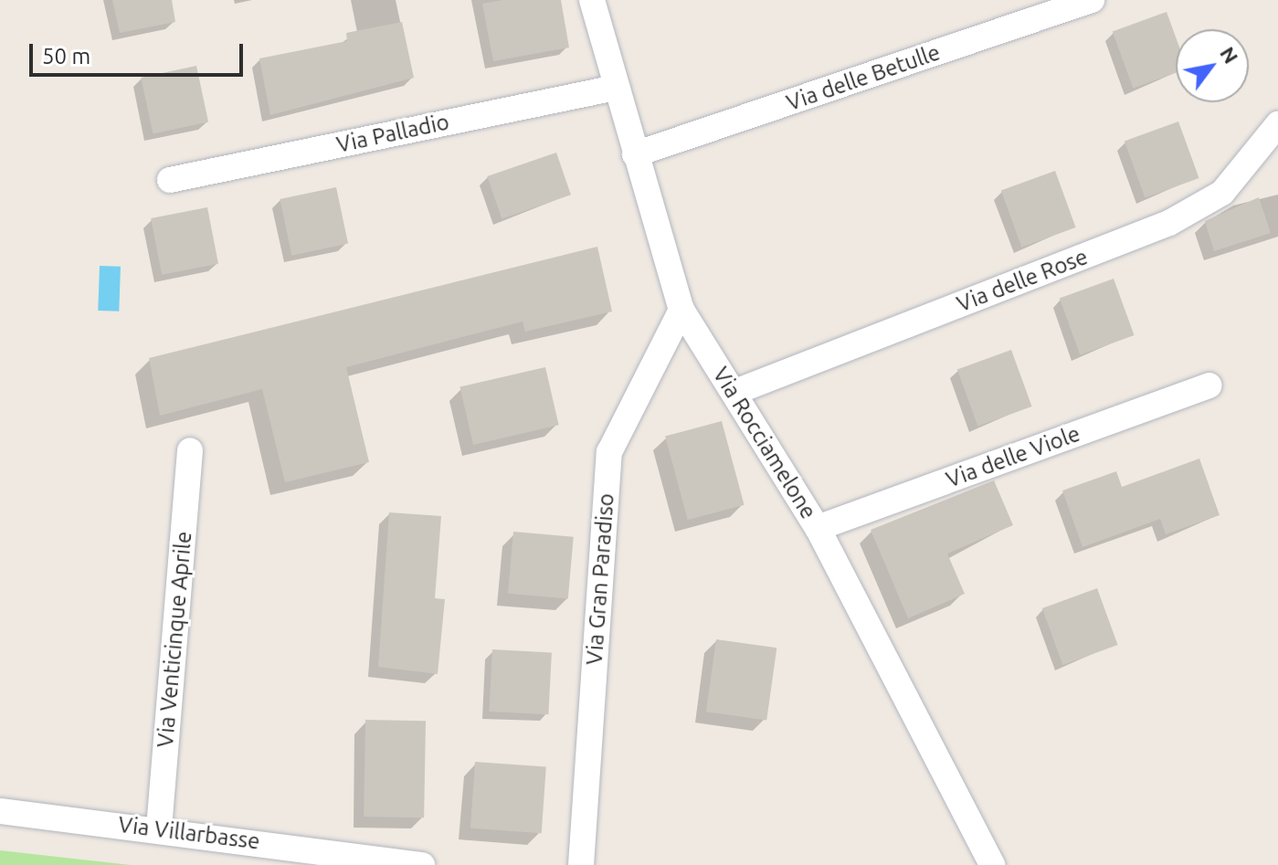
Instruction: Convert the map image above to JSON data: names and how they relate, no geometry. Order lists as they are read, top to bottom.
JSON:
{
  "streets": {
    "street": [
      "Via delle Betulle",
      "Via Palladio",
      "Via delle Rose",
      "Via Rocciamelone",
      "Via delle Viole",
      "Via Gran Paradiso",
      "Via Venticinque Aprile",
      "Via Villarbasse"
    ]
  },
  "crossings": [
    ["Via delle Betulle", "Via Rocciamelone"],
    ["Via Palladio", "Via Rocciamelone"],
    ["Via delle Rose", "Via Rocciamelone"],
    ["Via Rocciamelone", "Via delle Viole"],
    ["Via Rocciamelone", "Via Gran Paradiso"],
    ["Via Venticinque Aprile", "Via Villarbasse"]
  ],
  "scale_bar": "50 m",
  "north": "top right"
}
